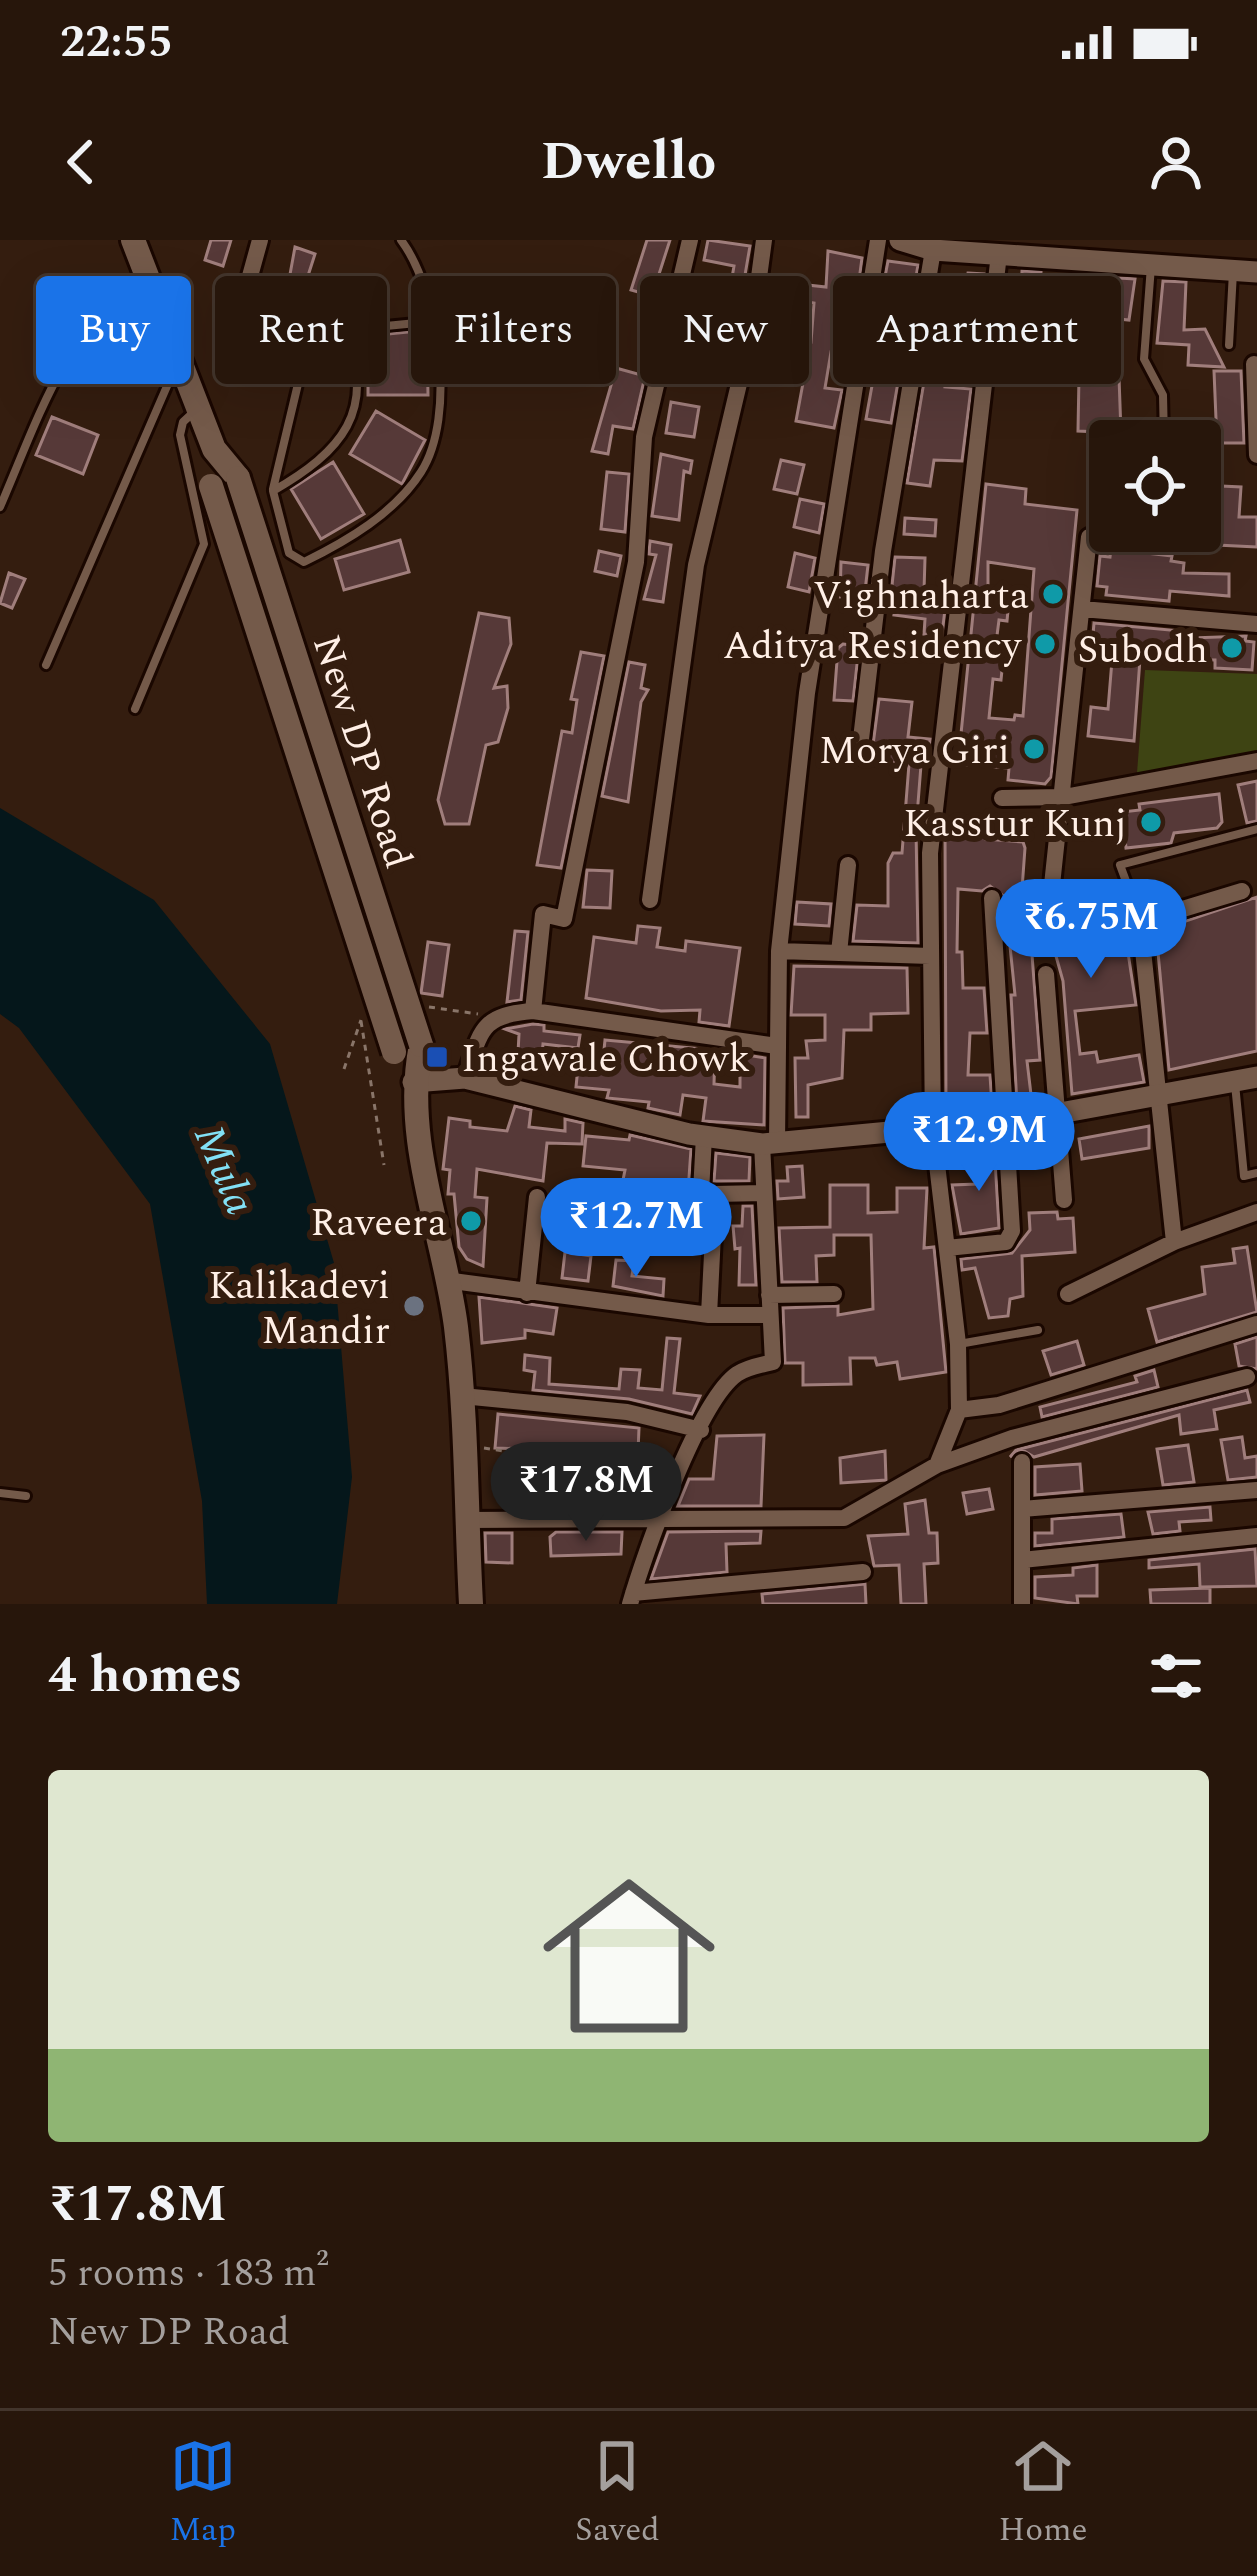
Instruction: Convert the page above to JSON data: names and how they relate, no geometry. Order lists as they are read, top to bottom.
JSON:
{
  "streets": {
    "main road": ["New DP Road"]
  },
  "water": ["Mula"],
  "places": {
    "other": [
      "Vighnaharta",
      "Aditya Residency",
      "Subodh",
      "Morya Giri",
      "Kasstur Kunj",
      "Raveera",
      "Kalikadevi Mandir"
    ],
    "transit": ["Ingawale Chowk"]
  },
  "page": {
    "status": "22:55",
    "header": "Dwello",
    "chip": [
      "Buy",
      "Rent",
      "Filters",
      "New",
      "Apartment"
    ],
    "price": [
      "₹6.75M",
      "₹12.9M",
      "₹12.7M",
      "₹17.8M"
    ],
    "heading": "4 homes",
    "list": [
      {
        "name": "₹17.8M",
        "note": "5 rooms · 183 m² · New DP Road"
      }
    ],
    "tabs": ["Map", "Saved", "Home"]
  }
}
